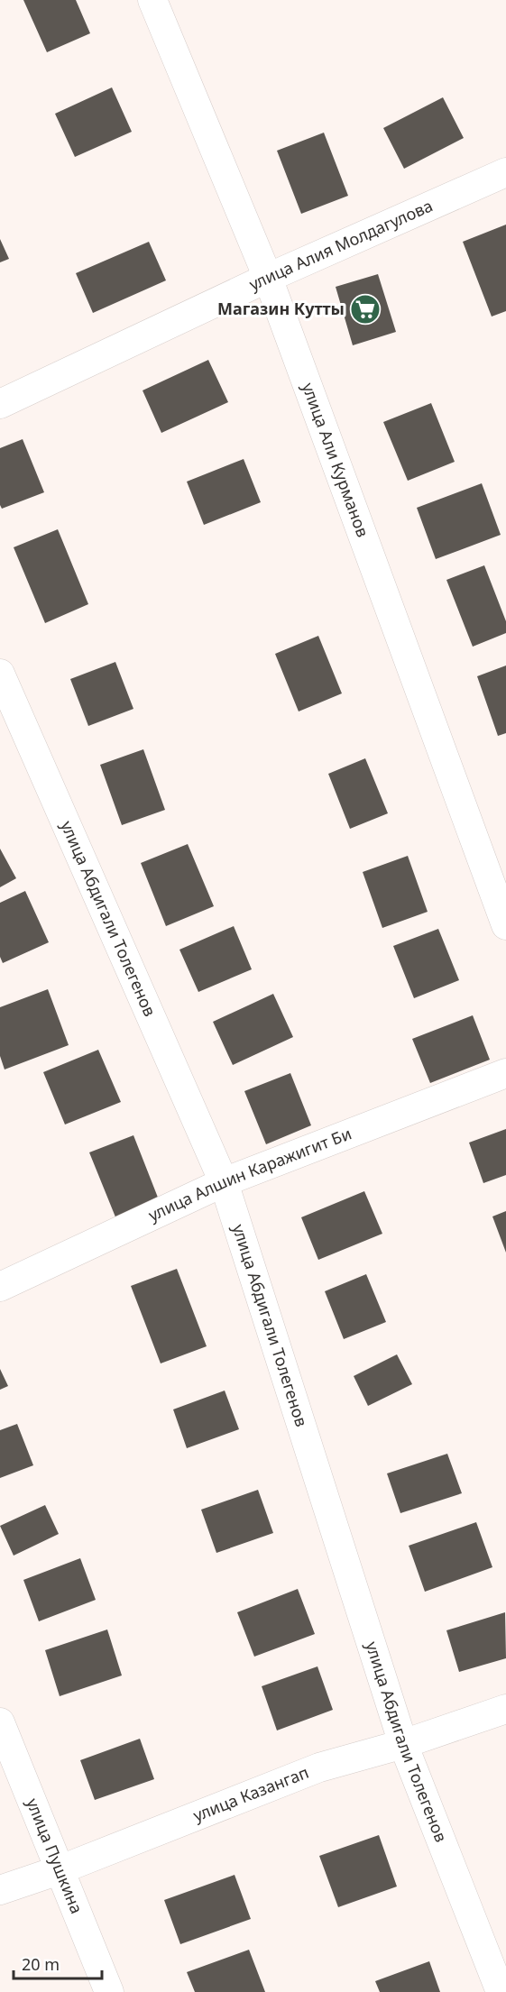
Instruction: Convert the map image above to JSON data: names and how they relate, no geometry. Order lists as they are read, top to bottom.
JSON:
{
  "streets": {
    "street": [
      "улица Алия Молдагулова",
      "улица Али Курманов",
      "улица Абдигали Толегенов",
      "улица Алшин Каражигит Би",
      "улица Казангап",
      "улица Пушкина"
    ]
  },
  "crossings": [
    ["улица Алия Молдагулова", "улица Али Курманов"],
    ["улица Абдигали Толегенов", "улица Алшин Каражигит Би"],
    ["улица Абдигали Толегенов", "улица Казангап"],
    ["улица Казангап", "улица Пушкина"]
  ],
  "places": {
    "supermarket": ["Магазин Кутты"]
  },
  "scale_bar": "20 m"
}
